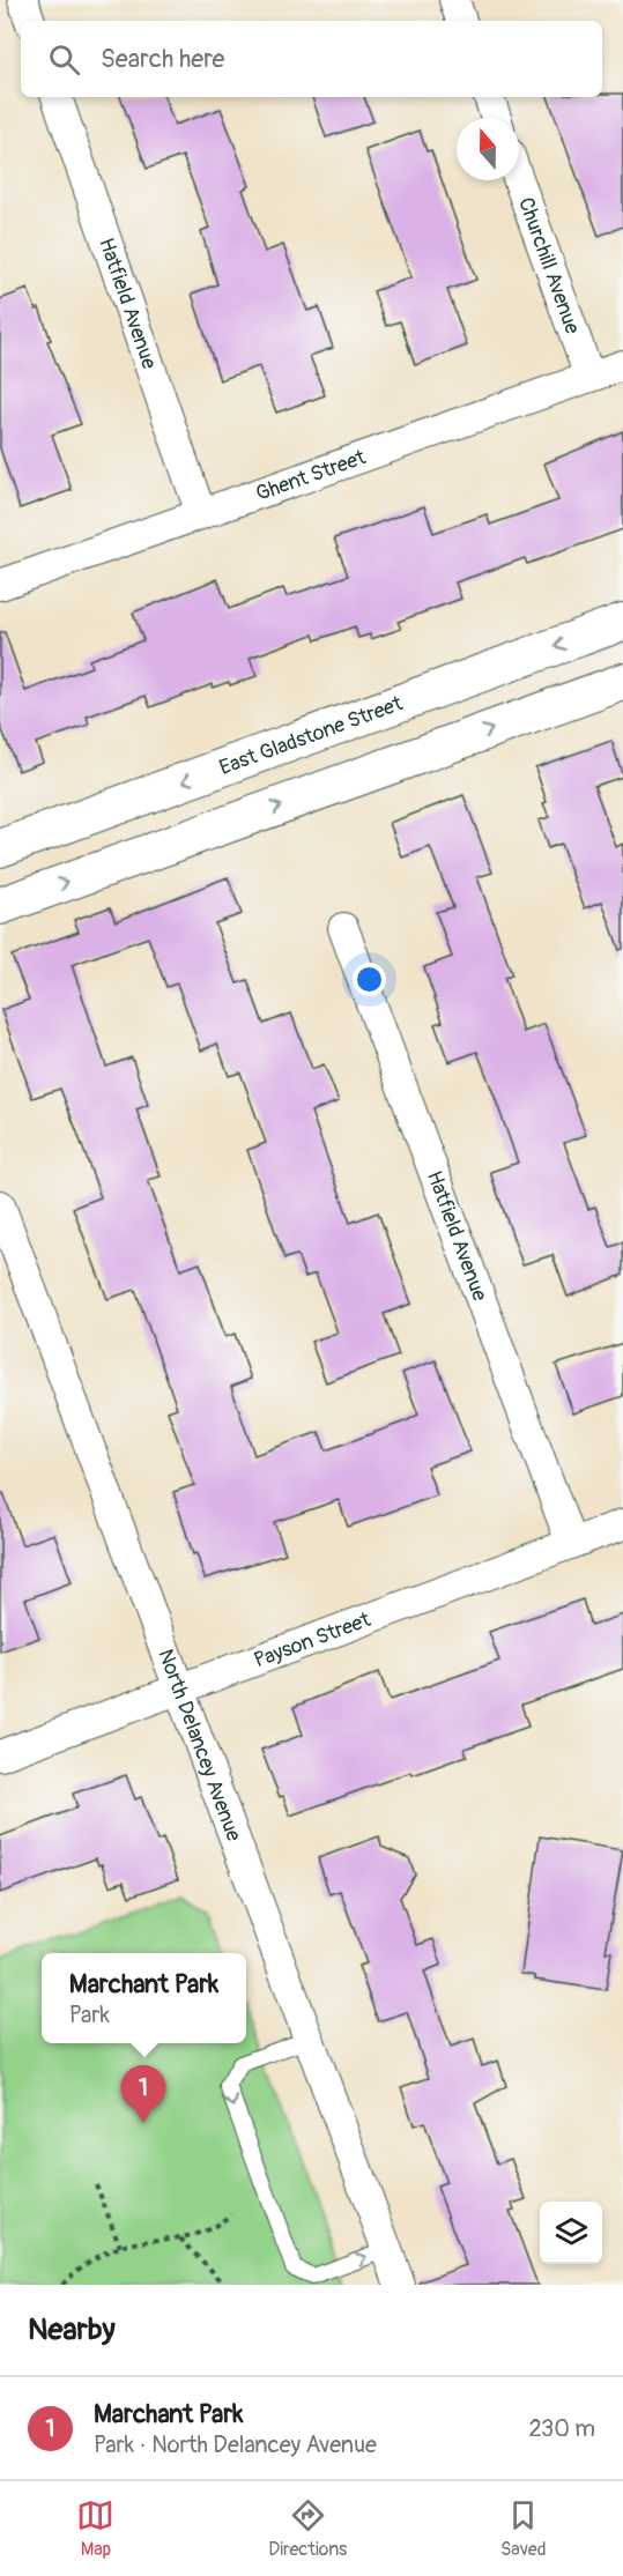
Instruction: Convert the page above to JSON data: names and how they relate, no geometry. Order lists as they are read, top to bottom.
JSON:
{
  "streets": {
    "street": [
      "Churchill Avenue",
      "Hatfield Avenue",
      "Ghent Street",
      "East Gladstone Street",
      "Payson Street",
      "North Delancey Avenue"
    ]
  },
  "crossings": [
    ["Churchill Avenue", "Ghent Street"],
    ["Hatfield Avenue", "Ghent Street"],
    ["Hatfield Avenue", "Payson Street"],
    ["Payson Street", "North Delancey Avenue"]
  ],
  "north": "top",
  "page": {
    "search": "Search here",
    "popup": ["Marchant Park", "Park"],
    "pins": "1",
    "heading": "Nearby",
    "list": [
      {
        "mark": "1",
        "name": "Marchant Park",
        "note": "Park · North Delancey Avenue",
        "value": "230 m"
      }
    ],
    "nav": ["Map", "Directions", "Saved"]
  }
}
